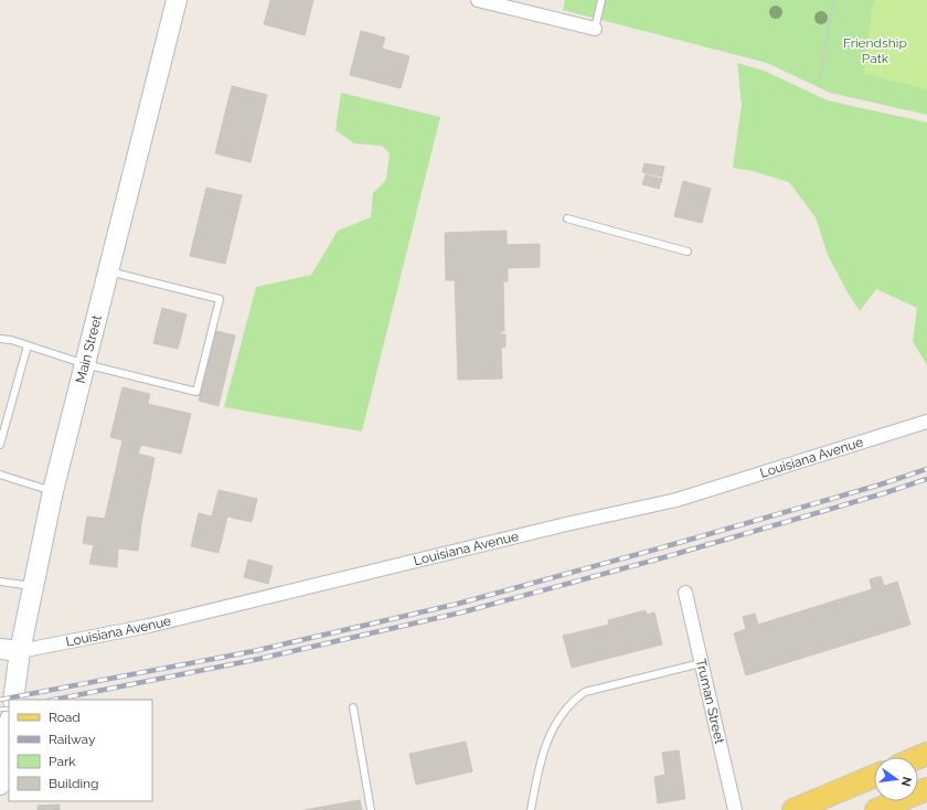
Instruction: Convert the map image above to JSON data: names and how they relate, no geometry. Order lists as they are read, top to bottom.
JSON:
{
  "streets": {
    "street": ["Main Street", "Louisiana Avenue", "Truman Street"]
  },
  "crossings": [
    ["Main Street", "Louisiana Avenue"]
  ],
  "parks": ["Friendship Patk"],
  "legend": [
    "Road",
    "Railway",
    "Park",
    "Building"
  ],
  "north": "right"
}
